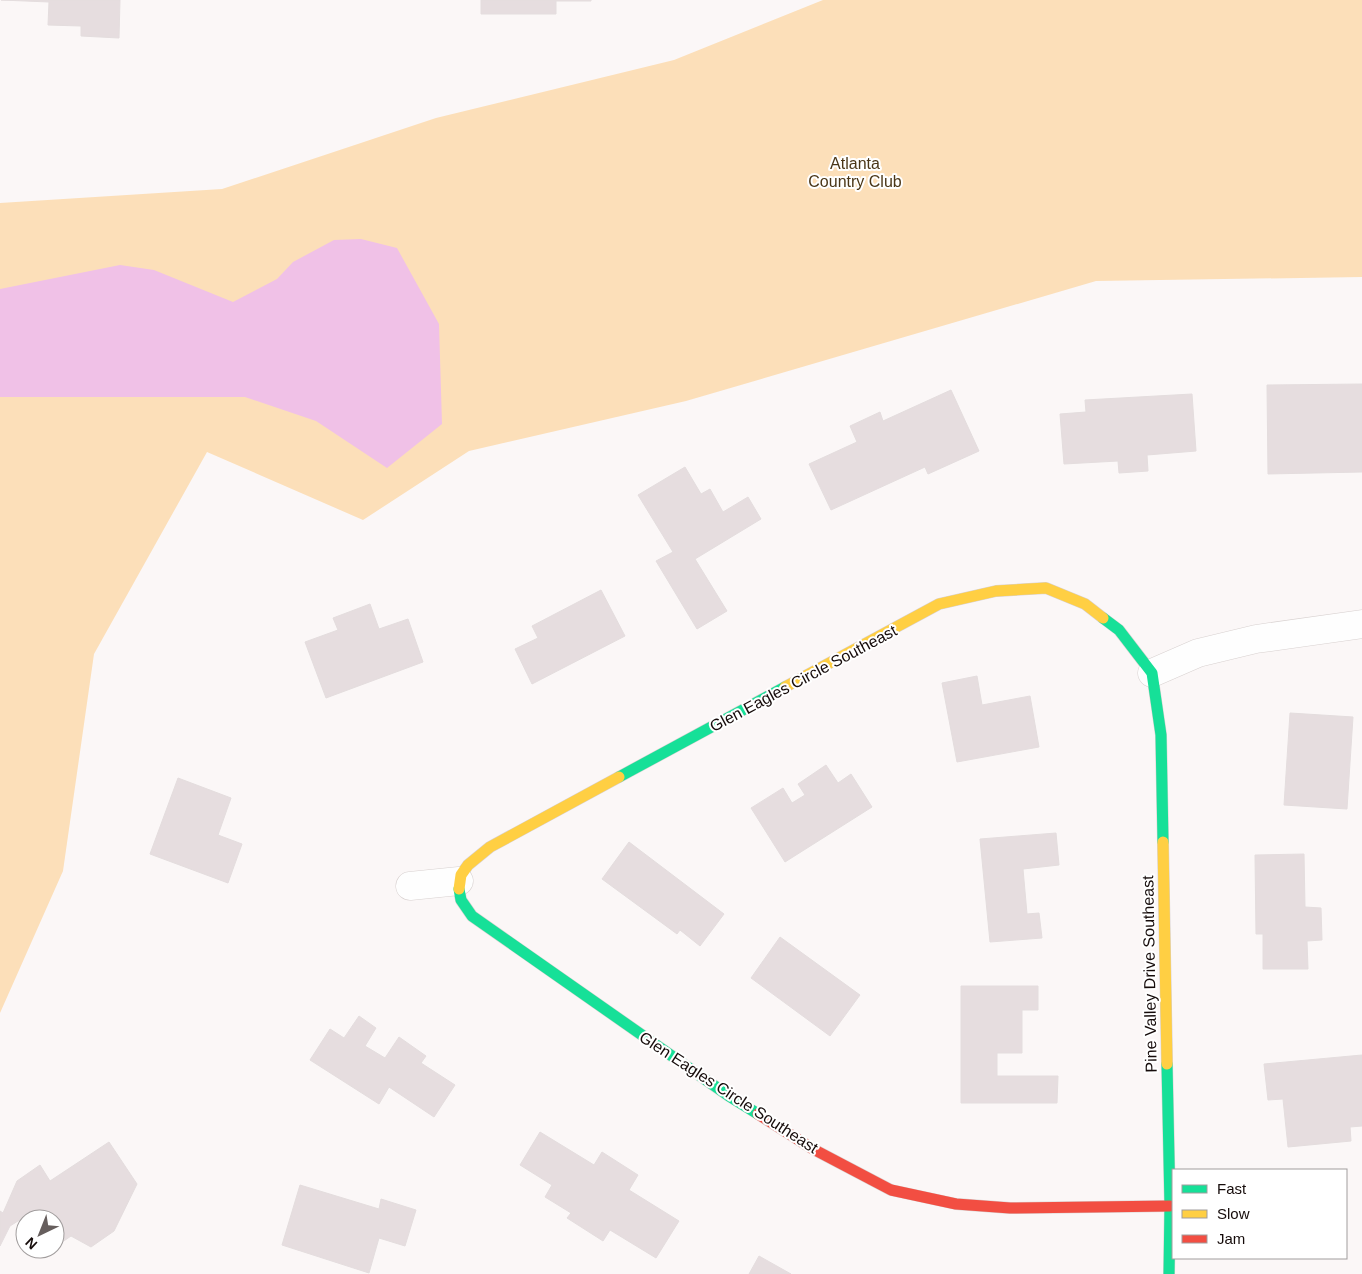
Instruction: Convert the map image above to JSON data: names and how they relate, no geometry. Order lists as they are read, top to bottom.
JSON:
{
  "streets": {
    "street": ["Glen Eagles Circle Southeast", "Pine Valley Drive Southeast"]
  },
  "crossings": [
    ["Glen Eagles Circle Southeast", "Pine Valley Drive Southeast"]
  ],
  "parks": ["Atlanta Country Club"],
  "legend": ["Fast", "Slow", "Jam"],
  "north": "bottom left"
}
